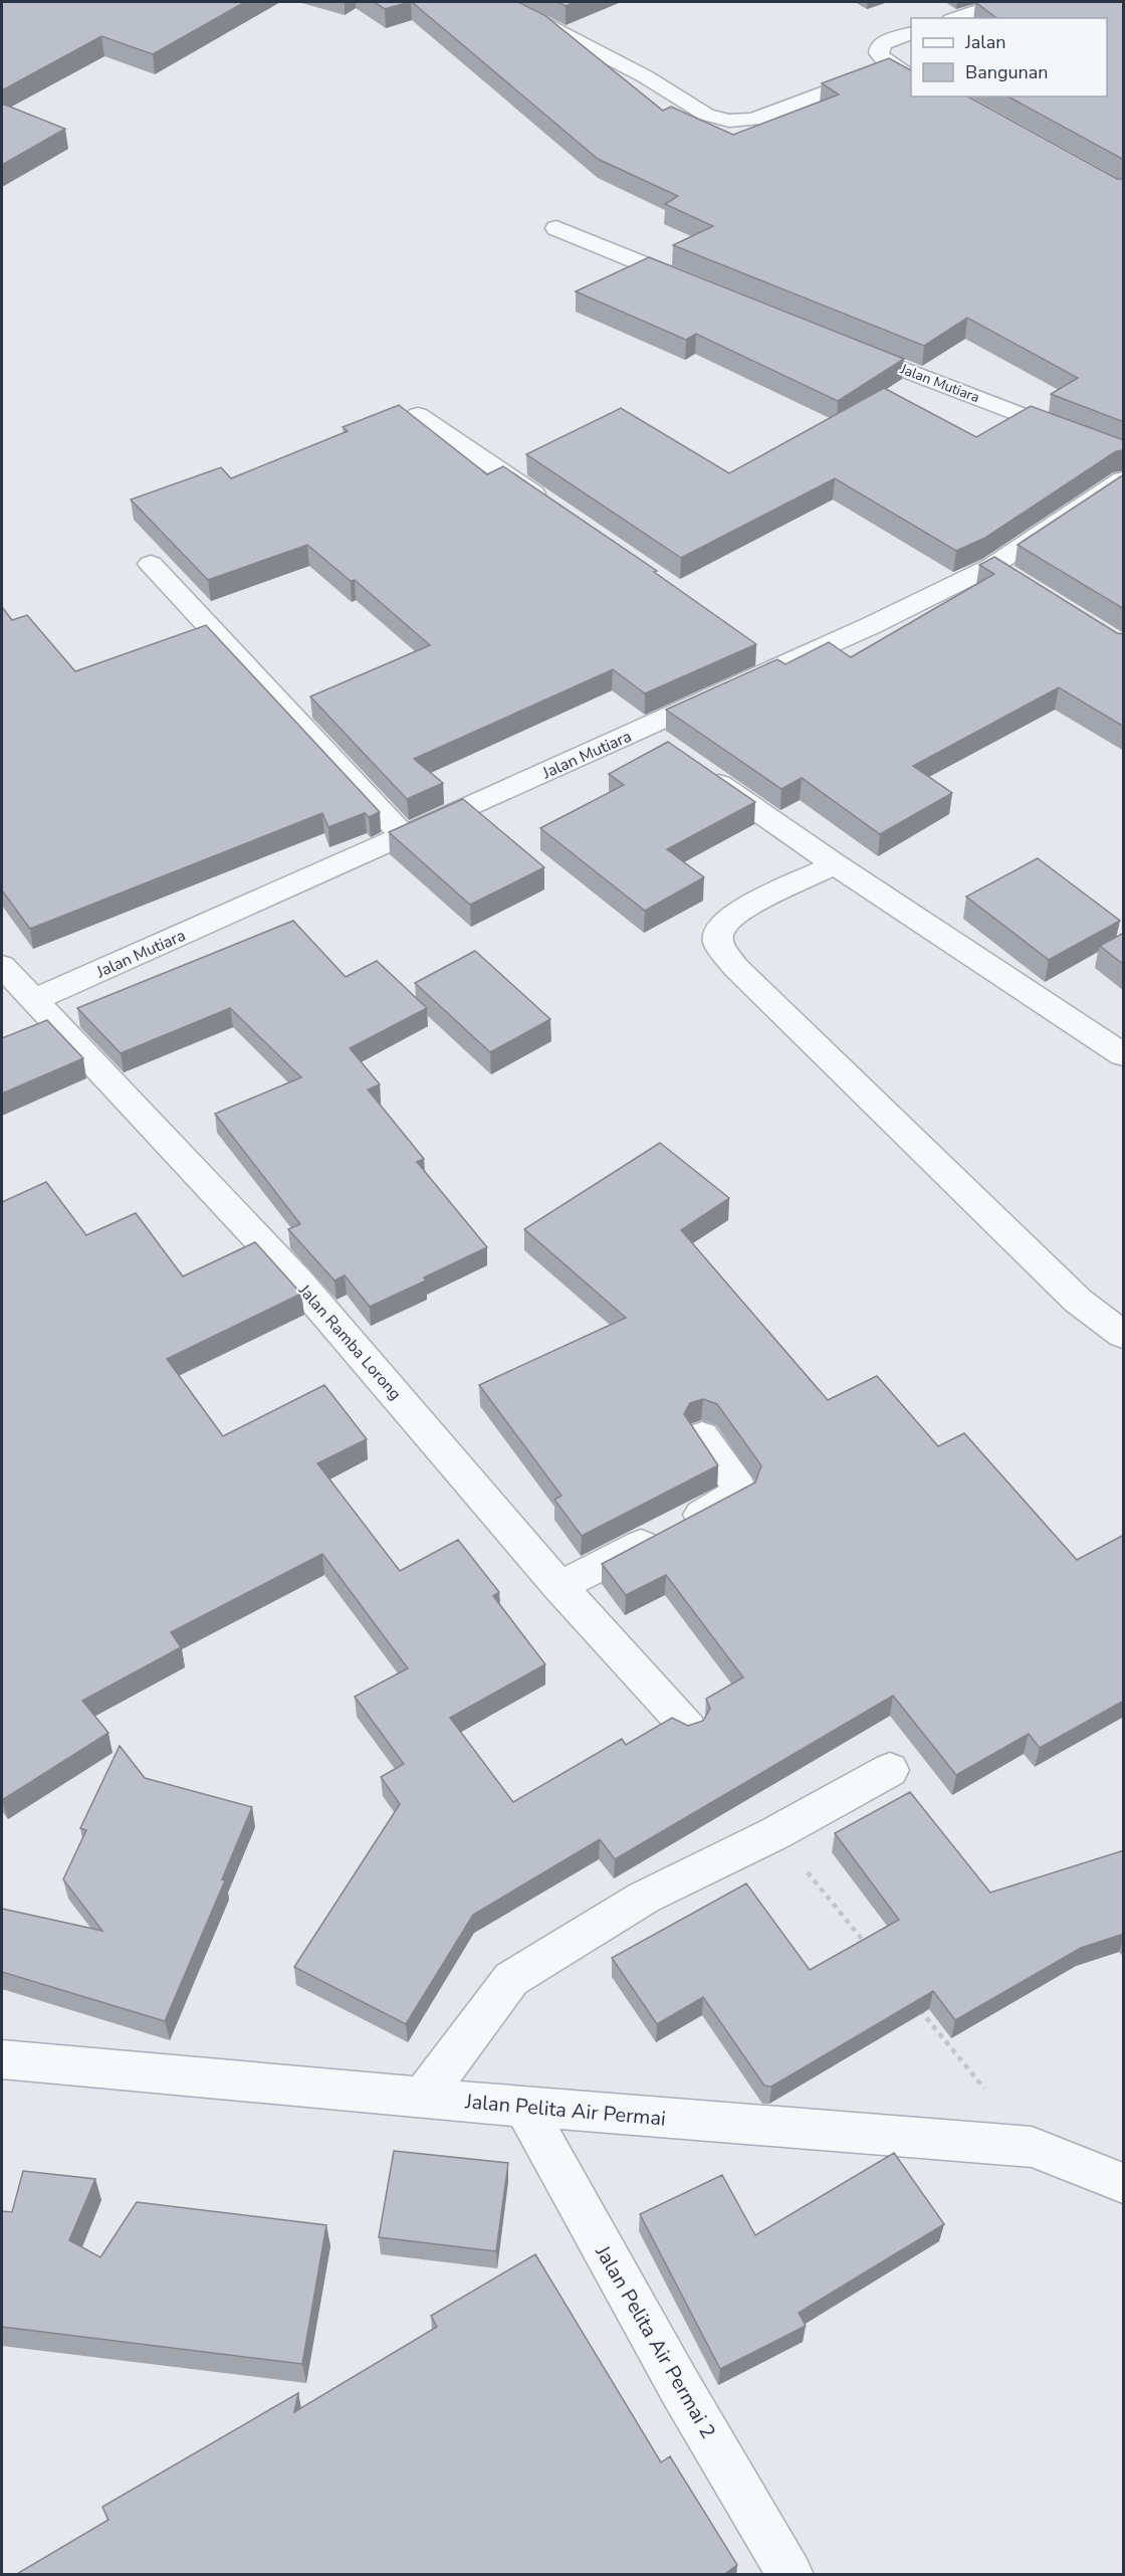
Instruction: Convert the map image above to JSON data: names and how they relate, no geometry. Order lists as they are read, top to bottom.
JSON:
{
  "streets": {
    "street": [
      "Jalan Mutiara",
      "Jalan Ramba Lorong",
      "Jalan Pelita Air Permai",
      "Jalan Pelita Air Permai 2"
    ]
  },
  "crossings": [
    ["Jalan Mutiara", "Jalan Ramba Lorong"],
    ["Jalan Pelita Air Permai", "Jalan Pelita Air Permai 2"]
  ],
  "legend": ["Jalan", "Bangunan"]
}
